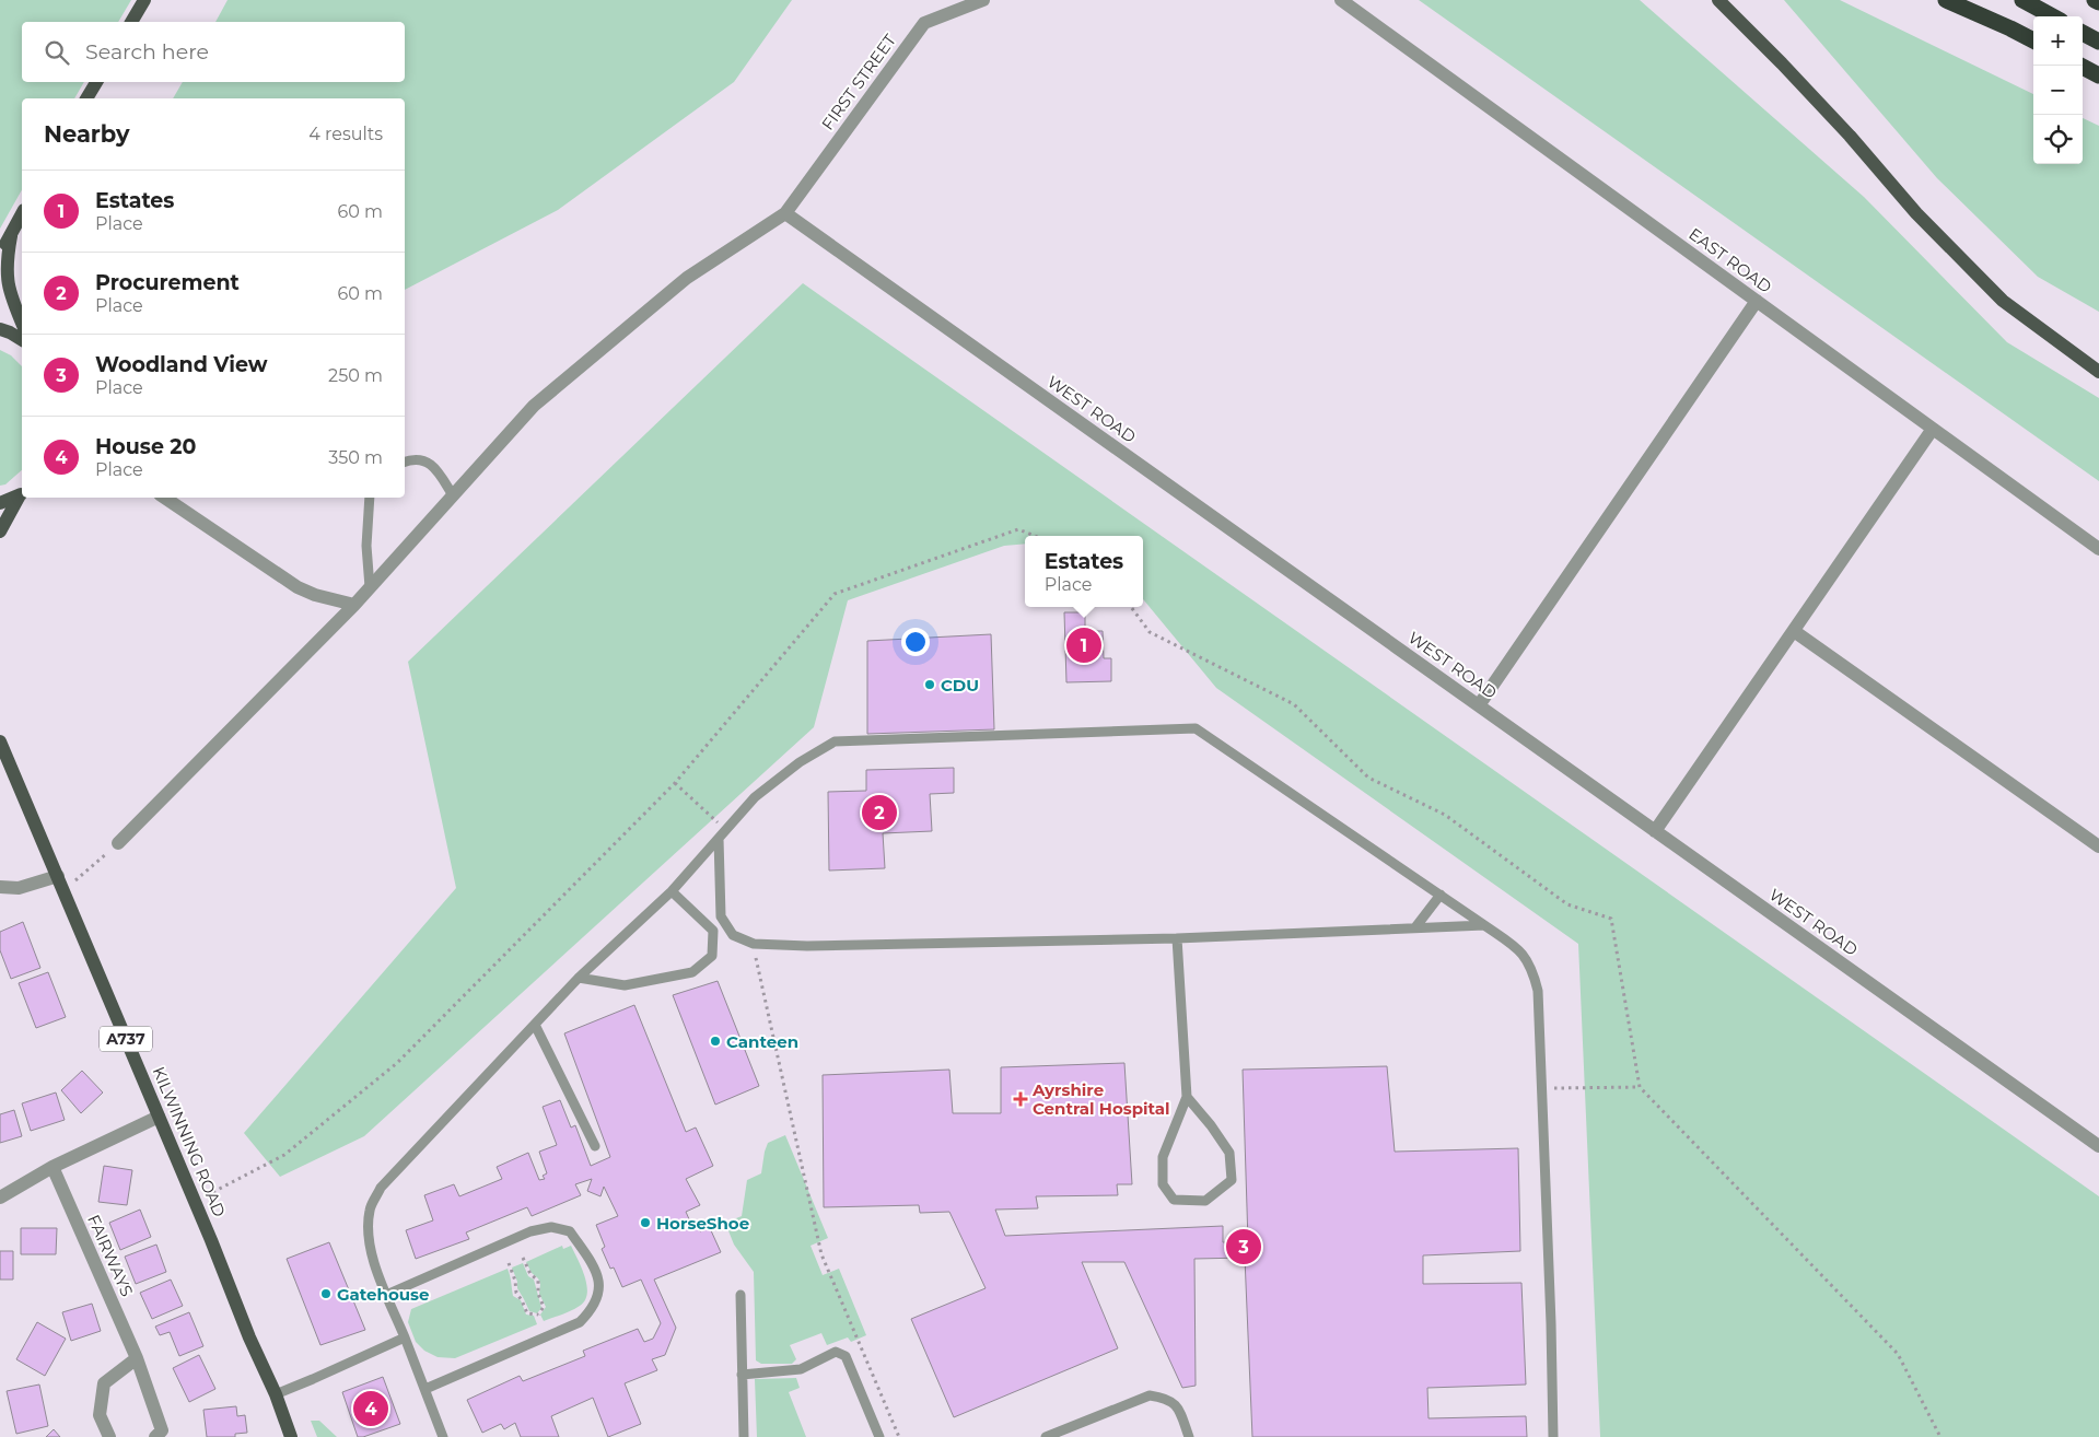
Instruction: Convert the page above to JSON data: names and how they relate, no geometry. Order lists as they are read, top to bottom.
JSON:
{
  "streets": {
    "main road": ["A737", "KILWINNING ROAD"],
    "street": [
      "FIRST STREET",
      "EAST ROAD",
      "WEST ROAD",
      "FAIRWAYS"
    ]
  },
  "crossings": [
    ["FIRST STREET", "WEST ROAD"]
  ],
  "places": {
    "other": [
      "CDU",
      "Canteen",
      "HorseShoe",
      "Gatehouse"
    ],
    "health": ["Ayrshire Central Hospital"]
  },
  "page": {
    "map_buttons": ["+", "−"],
    "search": "Search here",
    "heading": ["Nearby", "4 results"],
    "list": [
      {
        "mark": "1",
        "name": "Estates",
        "note": "Place",
        "value": "60 m"
      },
      {
        "mark": "2",
        "name": "Procurement",
        "note": "Place",
        "value": "60 m"
      },
      {
        "mark": "3",
        "name": "Woodland View",
        "note": "Place",
        "value": "250 m"
      },
      {
        "mark": "4",
        "name": "House 20",
        "note": "Place",
        "value": "350 m"
      }
    ],
    "popup": ["Estates", "Place"],
    "pins": [
      "1",
      "2",
      "3",
      "4"
    ]
  }
}
